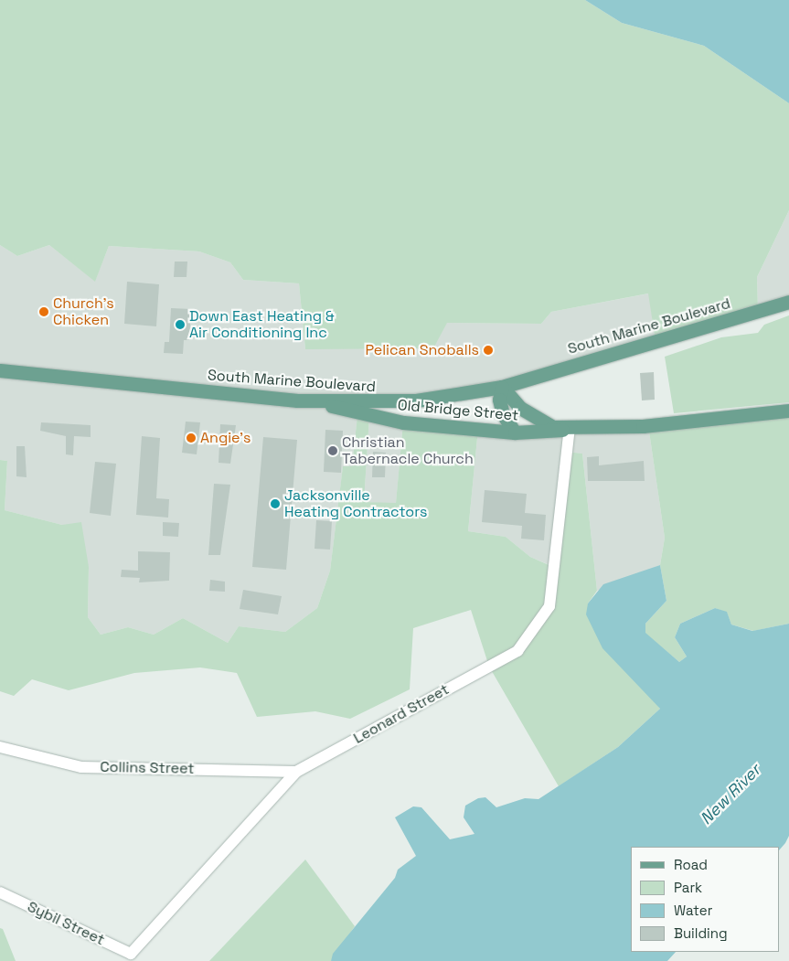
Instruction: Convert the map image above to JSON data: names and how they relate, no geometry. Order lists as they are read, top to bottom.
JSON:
{
  "streets": {
    "main road": ["South Marine Boulevard", "Old Bridge Street"],
    "street": ["Leonard Street", "Collins Street", "Sybil Street"]
  },
  "crossings": [
    ["South Marine Boulevard", "Old Bridge Street"],
    ["Old Bridge Street", "Leonard Street"],
    ["Leonard Street", "Collins Street"],
    ["Leonard Street", "Sybil Street"]
  ],
  "water": ["New River"],
  "places": [
    "Church's Chicken",
    "Down East Heating & Air Conditioning Inc",
    "Pelican Snoballs",
    "Angie's",
    "Christian Tabernacle Church",
    "Jacksonville Heating Contractors"
  ],
  "legend": [
    "Road",
    "Park",
    "Water",
    "Building"
  ]
}
